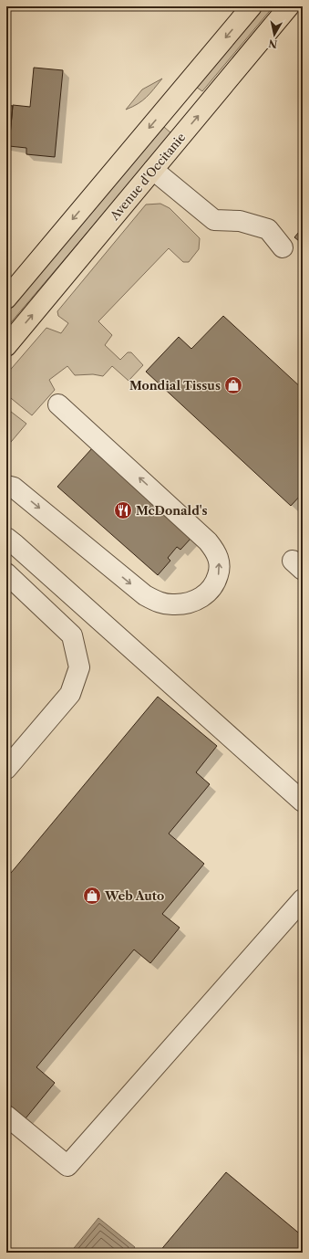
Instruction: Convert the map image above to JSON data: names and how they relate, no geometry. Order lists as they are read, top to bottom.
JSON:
{
  "streets": {
    "main road": ["Avenue d'Occitanie"]
  },
  "places": {
    "shop": ["Mondial Tissus", "Web Auto"],
    "restaurant": ["McDonald's"]
  },
  "north": "bottom"
}
